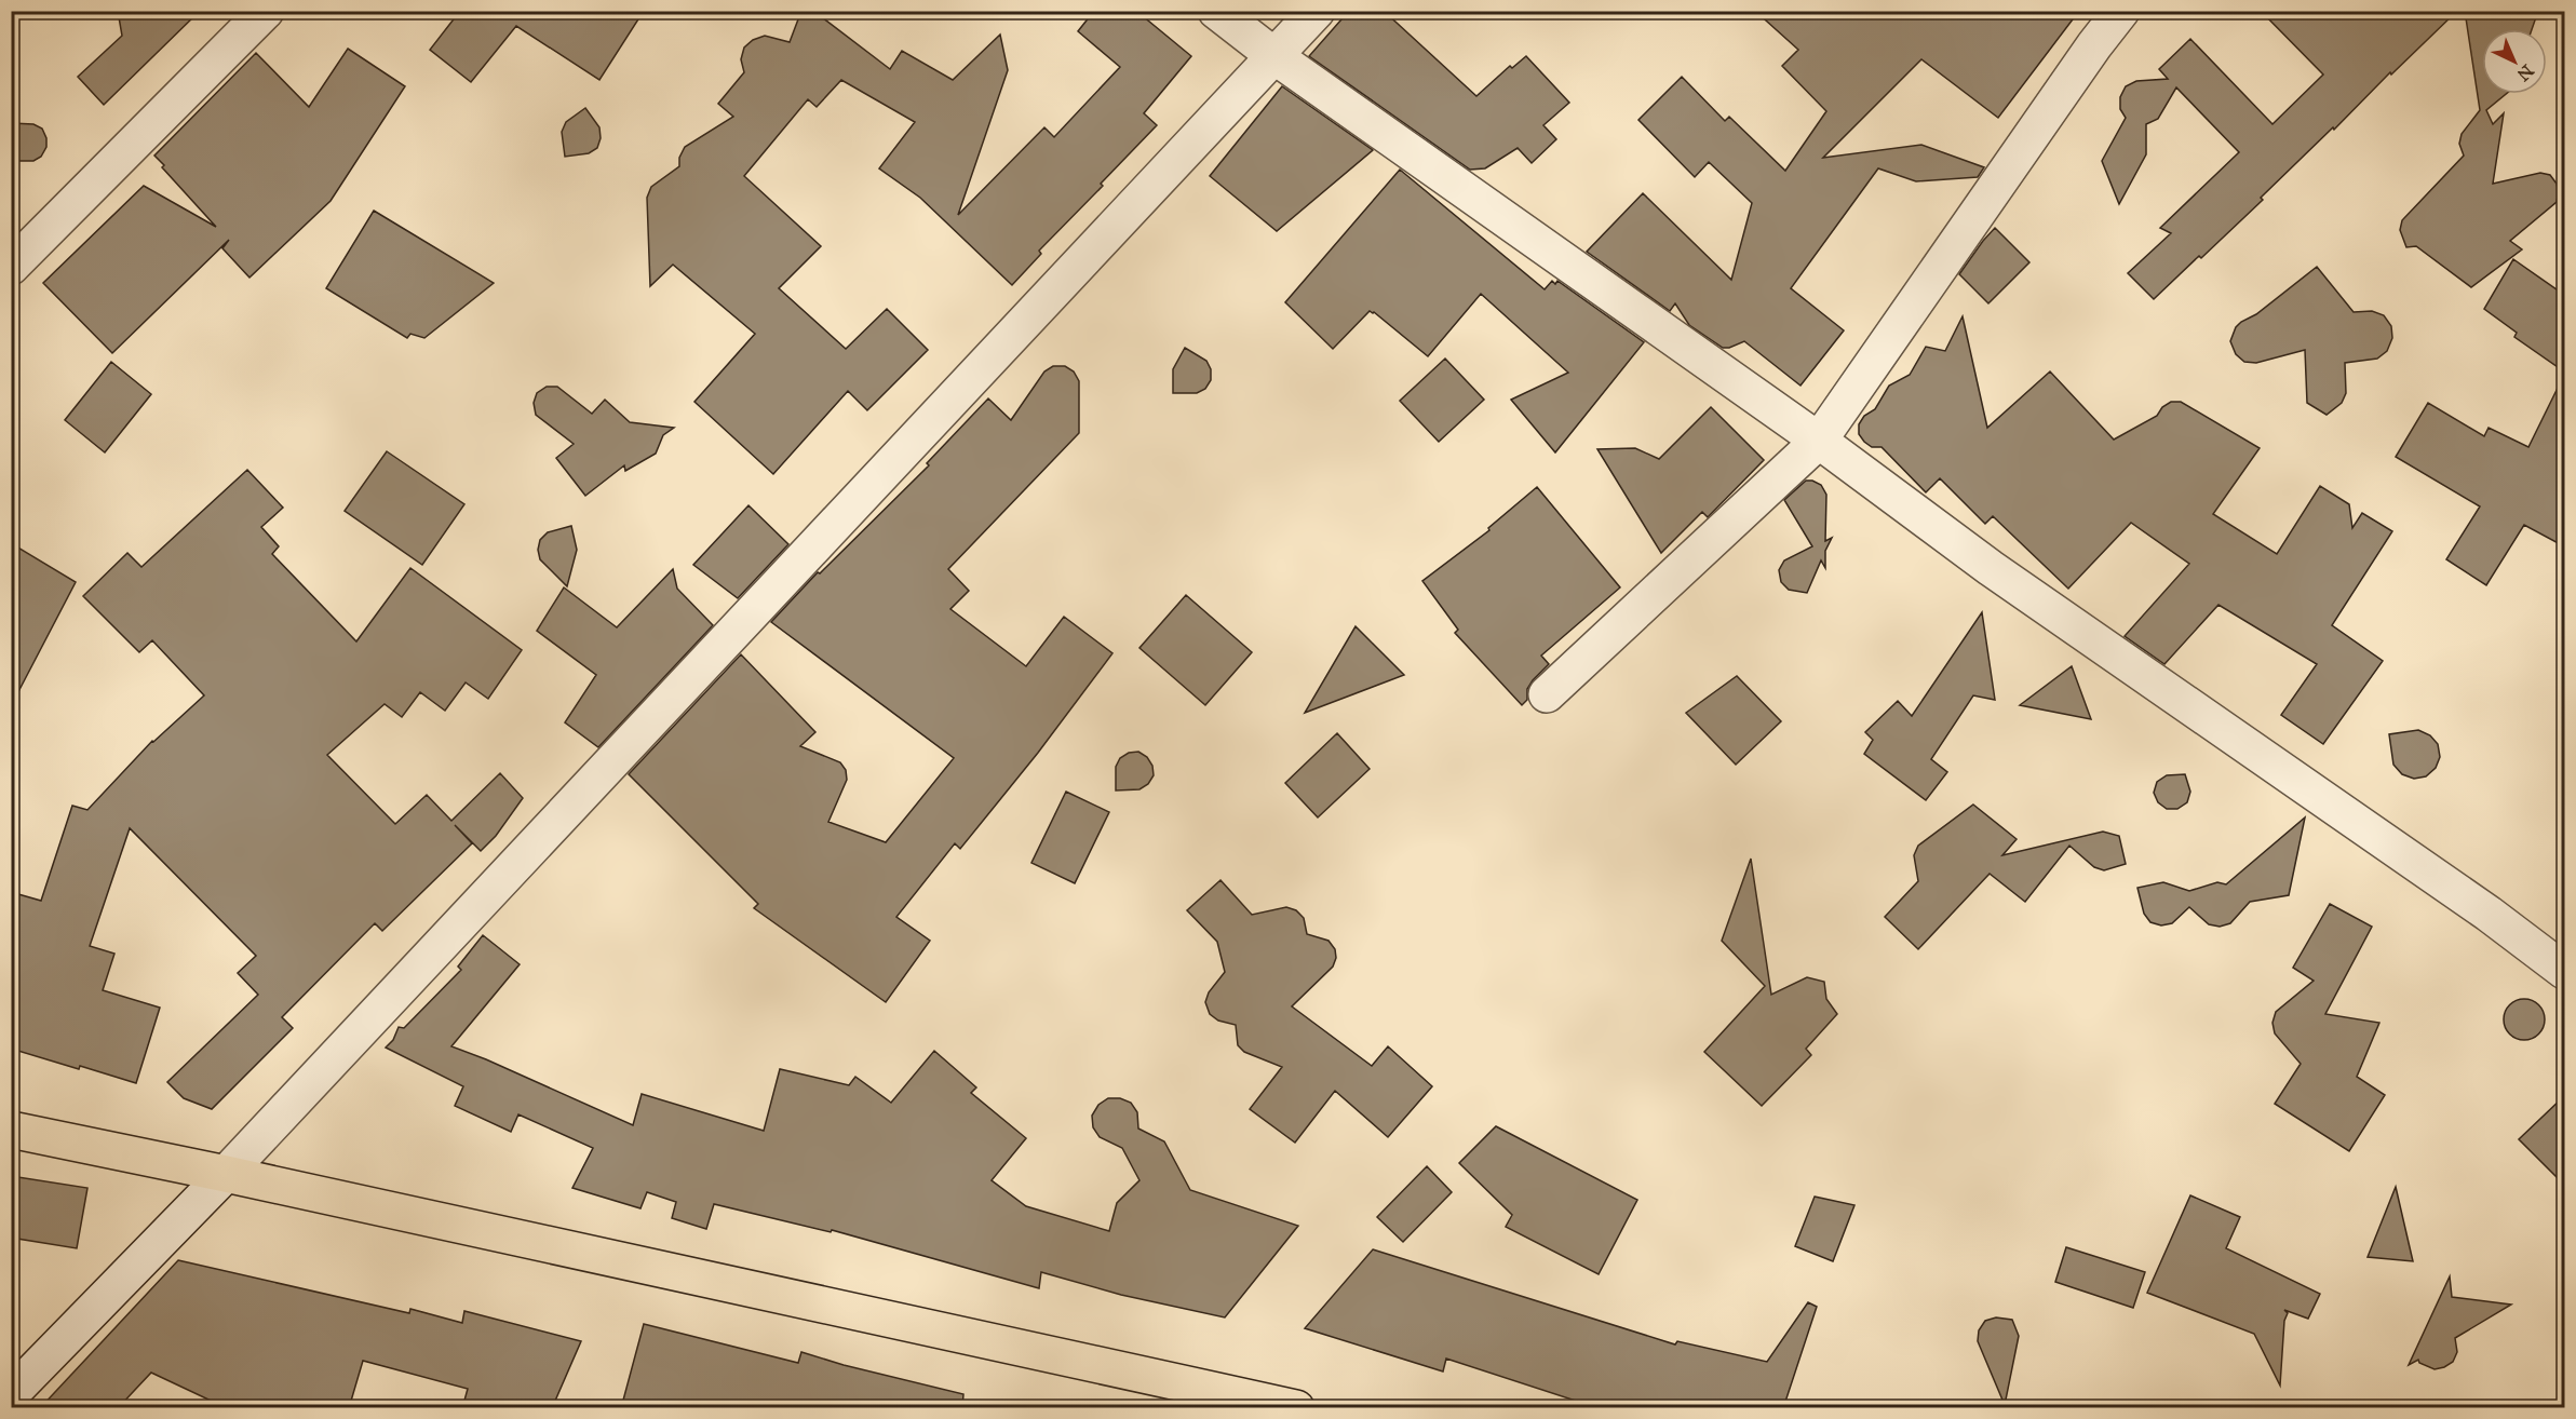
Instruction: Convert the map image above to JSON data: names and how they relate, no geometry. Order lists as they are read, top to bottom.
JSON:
{
  "north": "bottom right"
}
